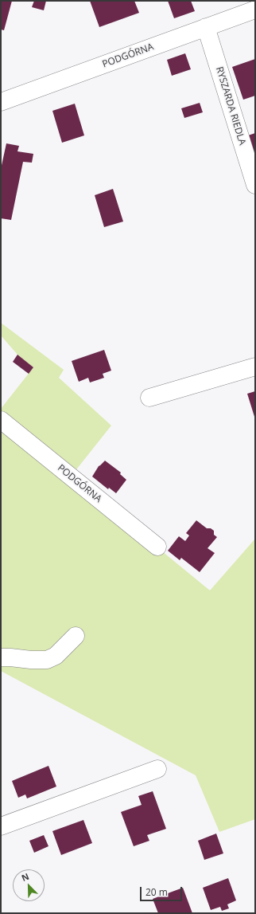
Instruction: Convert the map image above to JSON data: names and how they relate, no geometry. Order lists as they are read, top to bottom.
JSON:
{
  "streets": {
    "street": ["PODGÓRNA", "RYSZARDA RIEDLA"]
  },
  "crossings": [
    ["PODGÓRNA", "RYSZARDA RIEDLA"]
  ],
  "scale_bar": "20 m",
  "north": "top left"
}
